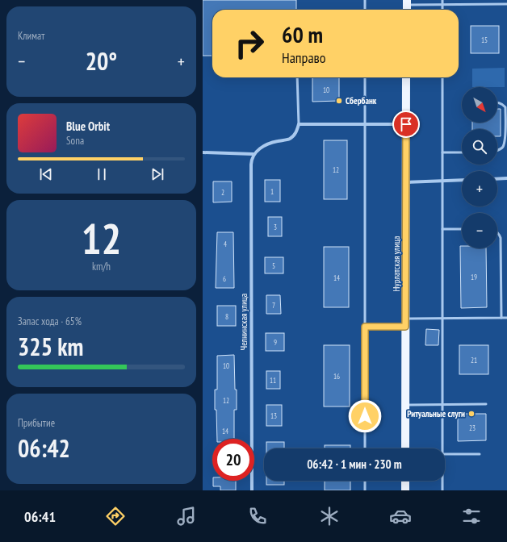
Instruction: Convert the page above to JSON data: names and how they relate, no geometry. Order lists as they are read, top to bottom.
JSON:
{
  "streets": {
    "main road": ["Нурлатская улица"],
    "street": ["Челнинская улица"]
  },
  "places": ["Сбербанк", "Ритуальные слуги"],
  "house_numbers": [
    "15",
    "10",
    "12",
    "1",
    "2",
    "3",
    "4",
    "5",
    "19",
    "14",
    "6",
    "7",
    "8",
    "9",
    "21",
    "10",
    "16",
    "11",
    "12",
    "13",
    "23",
    "14"
  ],
  "north": "bottom right",
  "page": {
    "tile": [
      "Климат",
      ["12", "km/h"],
      ["Запас хода · 65%", "325 km"],
      ["Прибытие", "06:42"]
    ],
    "turn": ["60 m", "Направо"],
    "heat": ["−", "20°", "+"],
    "map_buttons": ["+", "−"],
    "song": ["Blue Orbit", "Sona"],
    "limit": "20",
    "trip": "06:42 · 1 мин · 230 m",
    "tabs": "06:41"
  }
}
